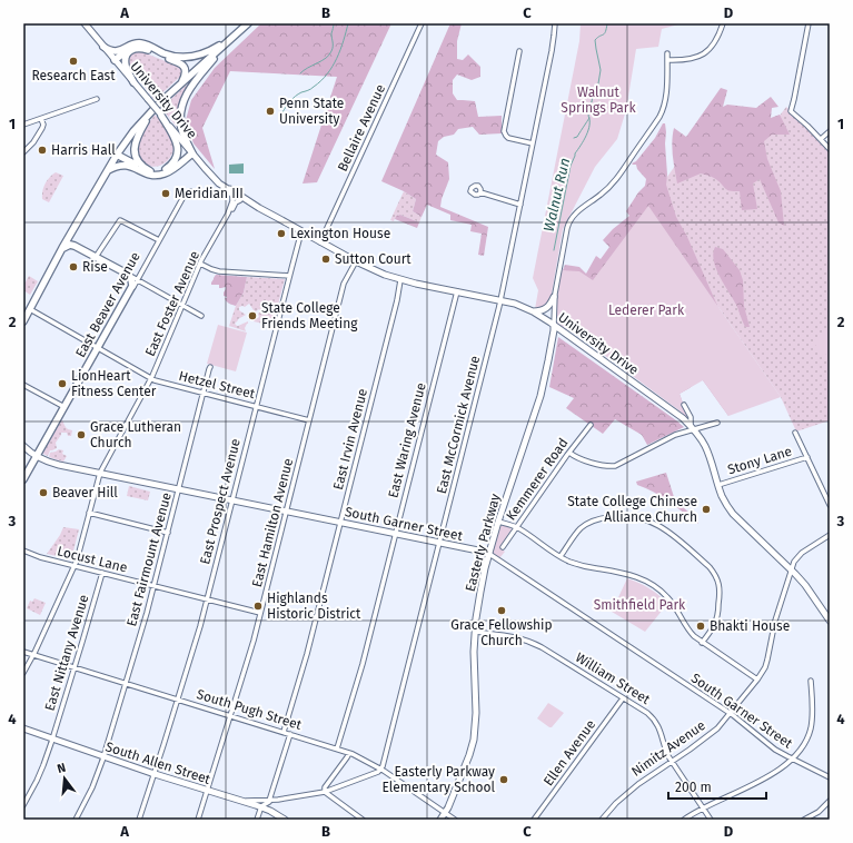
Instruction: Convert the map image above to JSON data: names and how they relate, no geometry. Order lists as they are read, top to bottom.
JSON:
{
  "streets": {
    "main road": [
      "University Drive",
      "East Beaver Avenue",
      "South Garner Street",
      "Easterly Parkway",
      "South Allen Street"
    ],
    "street": [
      "Bellaire Avenue",
      "East Foster Avenue",
      "Hetzel Street",
      "East McCormick Avenue",
      "East Irvin Avenue",
      "East Waring Avenue",
      "Stony Lane",
      "Kemmerer Road",
      "East Prospect Avenue",
      "East Hamilton Avenue",
      "Locust Lane",
      "East Fairmount Avenue",
      "East Nittany Avenue",
      "William Street",
      "South Pugh Street",
      "Nimitz Avenue",
      "Ellen Avenue"
    ]
  },
  "crossings": [
    ["University Drive", "Bellaire Avenue"],
    ["University Drive", "East Foster Avenue"],
    ["University Drive", "East McCormick Avenue"],
    ["University Drive", "East Irvin Avenue"],
    ["University Drive", "East Waring Avenue"],
    ["University Drive", "Stony Lane"],
    ["University Drive", "East Prospect Avenue"],
    ["University Drive", "East Hamilton Avenue"],
    ["University Drive", "Easterly Parkway"],
    ["University Drive", "Nimitz Avenue"],
    ["East Foster Avenue", "Hetzel Street"],
    ["East Foster Avenue", "South Garner Street"],
    ["East Foster Avenue", "Locust Lane"],
    ["East Foster Avenue", "South Pugh Street"],
    ["East Beaver Avenue", "Hetzel Street"],
    ["East Beaver Avenue", "South Garner Street"],
    ["Hetzel Street", "East Prospect Avenue"],
    ["Hetzel Street", "East Hamilton Avenue"],
    ["Hetzel Street", "East Fairmount Avenue"],
    ["East McCormick Avenue", "South Garner Street"],
    ["East McCormick Avenue", "South Pugh Street"],
    ["East Irvin Avenue", "South Garner Street"],
    ["East Irvin Avenue", "South Pugh Street"],
    ["East Waring Avenue", "South Garner Street"],
    ["East Waring Avenue", "South Pugh Street"],
    ["East Prospect Avenue", "South Garner Street"],
    ["East Prospect Avenue", "Locust Lane"],
    ["East Prospect Avenue", "South Pugh Street"],
    ["East Prospect Avenue", "South Allen Street"],
    ["East Hamilton Avenue", "South Garner Street"],
    ["East Hamilton Avenue", "Locust Lane"],
    ["East Hamilton Avenue", "South Pugh Street"],
    ["East Hamilton Avenue", "South Allen Street"],
    ["South Garner Street", "Easterly Parkway"],
    ["South Garner Street", "East Fairmount Avenue"],
    ["South Garner Street", "Nimitz Avenue"],
    ["Easterly Parkway", "William Street"],
    ["Easterly Parkway", "South Pugh Street"],
    ["Locust Lane", "East Fairmount Avenue"],
    ["Locust Lane", "East Nittany Avenue"],
    ["East Fairmount Avenue", "South Pugh Street"],
    ["East Fairmount Avenue", "South Allen Street"],
    ["East Nittany Avenue", "South Pugh Street"],
    ["East Nittany Avenue", "South Allen Street"],
    ["William Street", "Nimitz Avenue"],
    ["William Street", "Ellen Avenue"]
  ],
  "water": ["Walnut Run"],
  "parks": ["Walnut Springs Park", "Lederer Park", "Smithfield Park"],
  "places": [
    "Research East",
    "Penn State University",
    "Harris Hall",
    "Meridian III",
    "Lexington House",
    "Sutton Court",
    "Rise",
    "State College Friends Meeting",
    "LionHeart Fitness Center",
    "Grace Lutheran Church",
    "Beaver Hill",
    "State College Chinese Alliance Church",
    "Highlands Historic District",
    "Grace Fellowship Church",
    "Bhakti House",
    "Easterly Parkway Elementary School"
  ],
  "scale_bar": "200 m",
  "north": "top",
  "grid": {
    "columns": [
      "A",
      "B",
      "C",
      "D"
    ],
    "rows": [
      "1",
      "2",
      "3",
      "4"
    ]
  }
}
